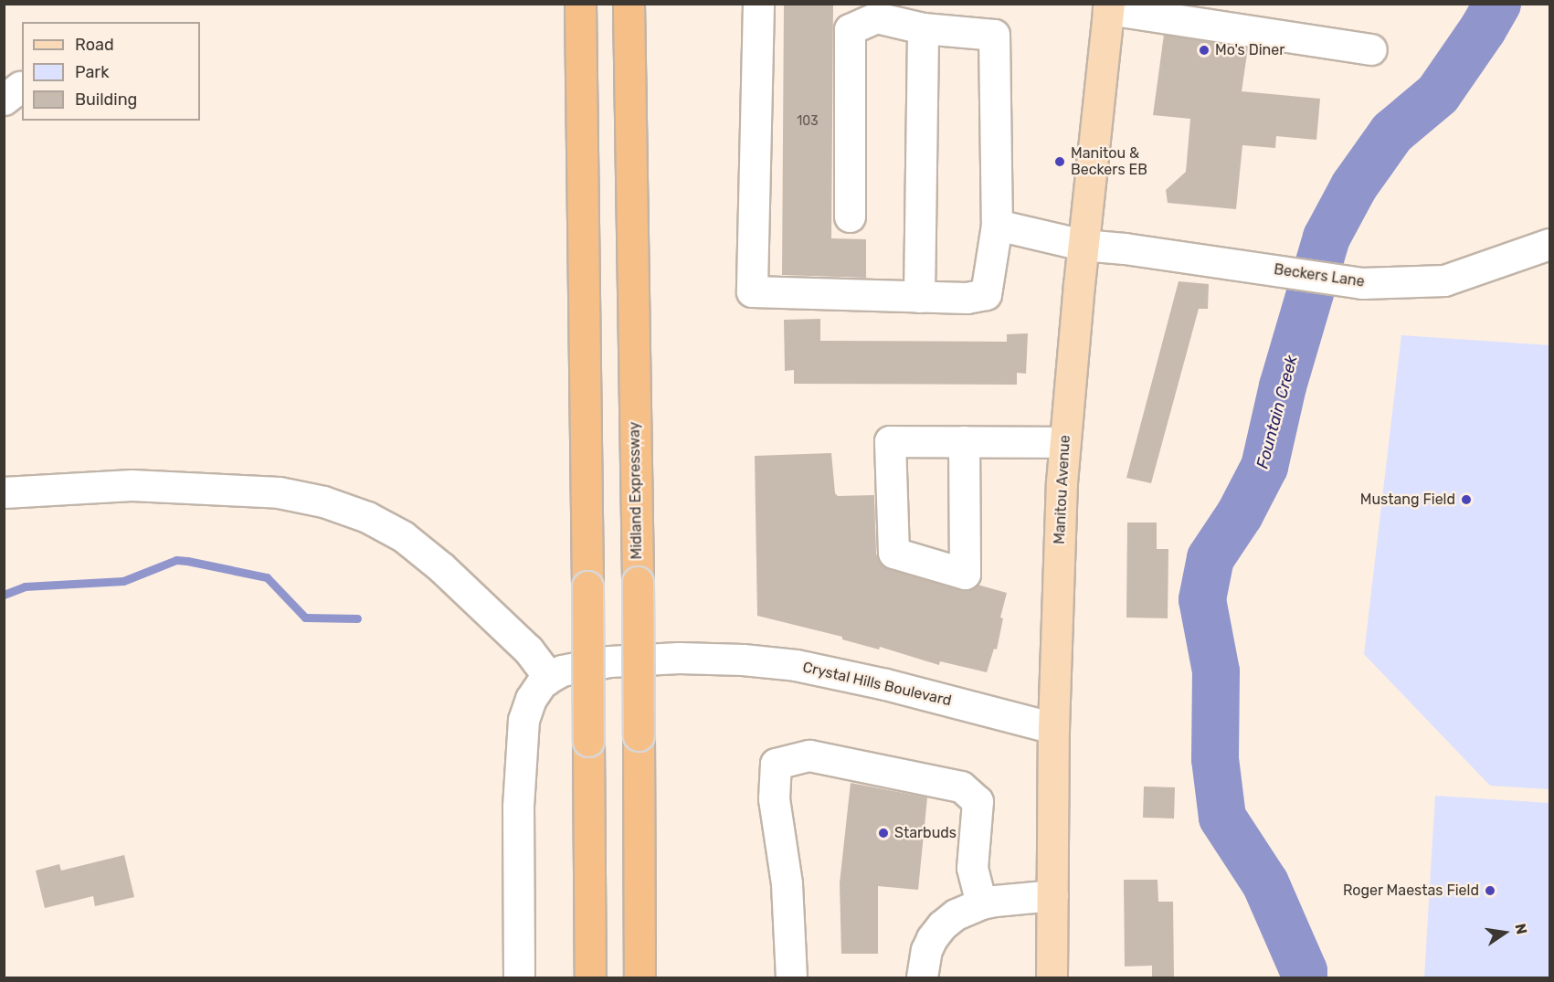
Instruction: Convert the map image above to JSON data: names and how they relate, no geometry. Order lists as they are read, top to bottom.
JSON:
{
  "streets": {
    "highway": ["Midland Expressway"],
    "main road": ["Manitou Avenue"],
    "street": ["Beckers Lane", "Crystal Hills Boulevard"]
  },
  "crossings": [
    ["Beckers Lane", "Manitou Avenue"],
    ["Manitou Avenue", "Crystal Hills Boulevard"]
  ],
  "water": ["Fountain Creek"],
  "places": [
    "Mo's Diner",
    "Manitou & Beckers EB",
    "Mustang Field",
    "Starbuds",
    "Roger Maestas Field"
  ],
  "house_numbers": ["103"],
  "legend": ["Road", "Park", "Building"],
  "north": "right"
}
